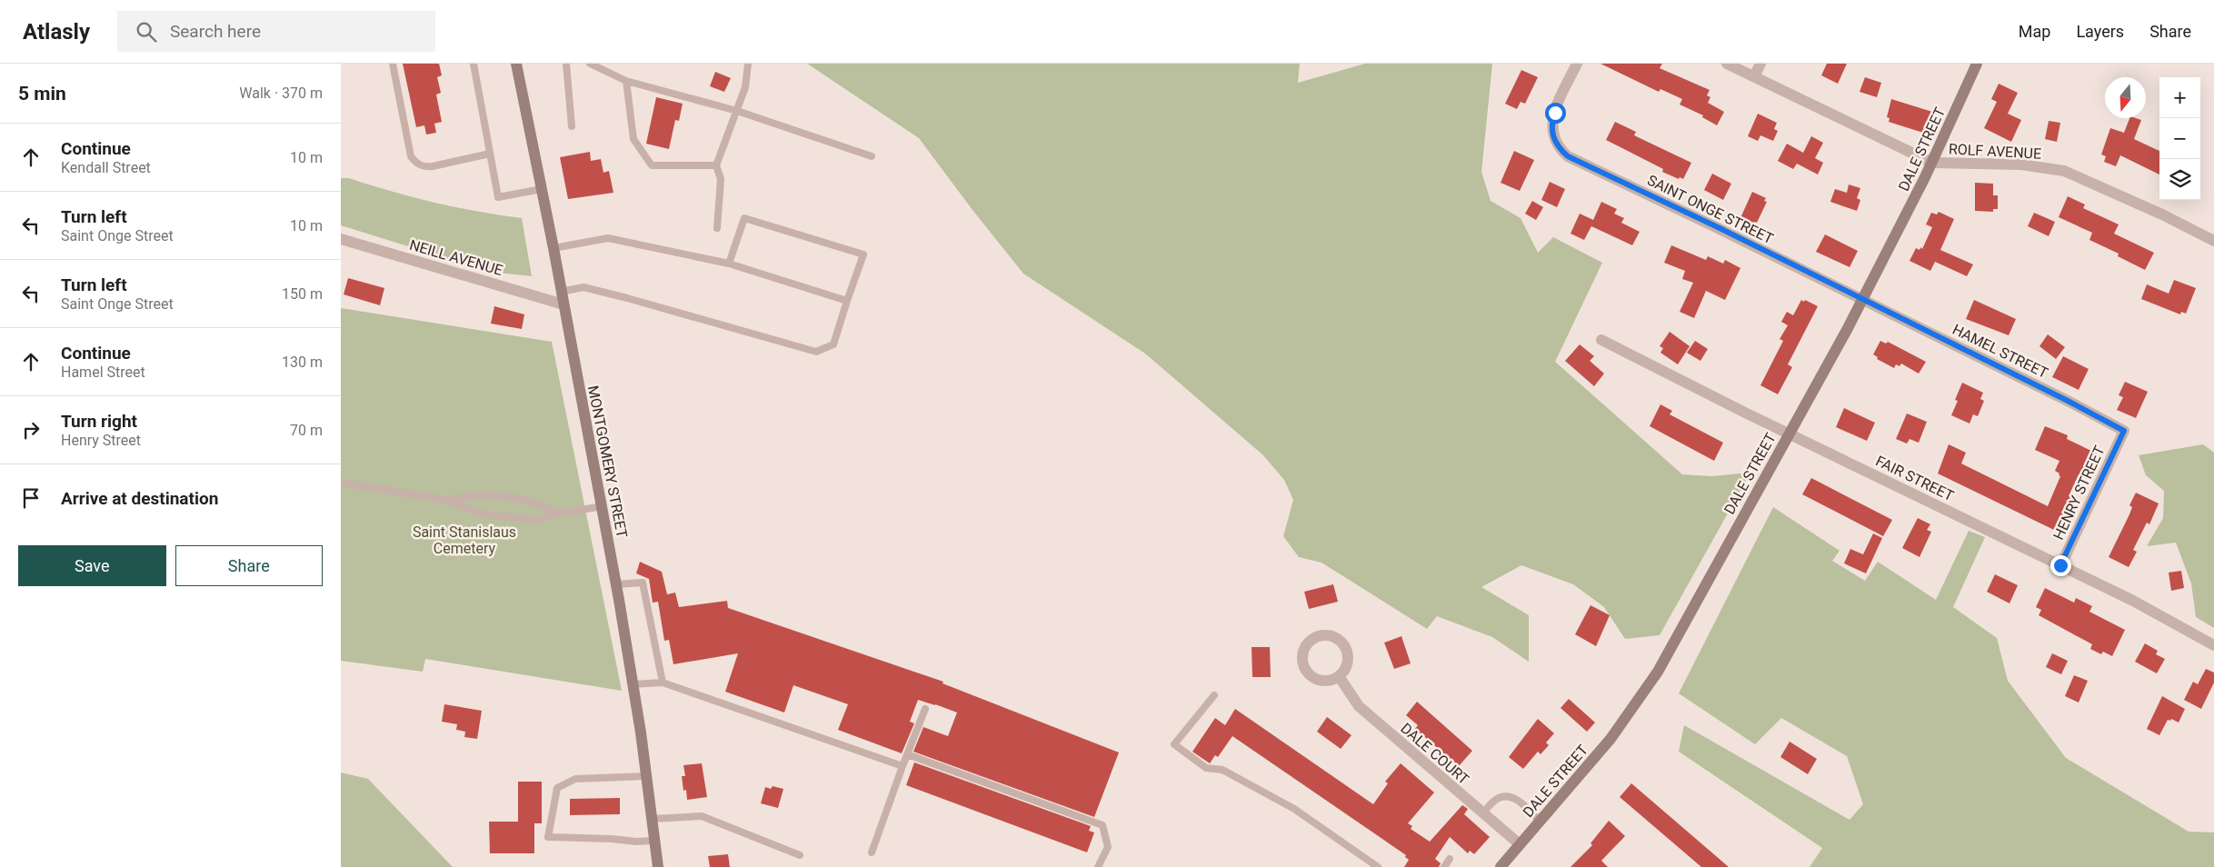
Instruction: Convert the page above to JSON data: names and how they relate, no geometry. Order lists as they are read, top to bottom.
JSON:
{
  "streets": {
    "street": [
      "DALE STREET",
      "ROLF AVENUE",
      "SAINT ONGE STREET",
      "NEILL AVENUE",
      "HAMEL STREET",
      "MONTGOMERY STREET",
      "FAIR STREET",
      "HENRY STREET",
      "DALE COURT"
    ]
  },
  "crossings": [
    ["DALE STREET", "ROLF AVENUE"],
    ["DALE STREET", "SAINT ONGE STREET"],
    ["DALE STREET", "HAMEL STREET"],
    ["DALE STREET", "FAIR STREET"],
    ["DALE STREET", "DALE COURT"],
    ["SAINT ONGE STREET", "HAMEL STREET"],
    ["NEILL AVENUE", "MONTGOMERY STREET"],
    ["HAMEL STREET", "HENRY STREET"],
    ["FAIR STREET", "HENRY STREET"]
  ],
  "parks": ["Saint Stanislaus Cemetery"],
  "north": "bottom",
  "page": {
    "header": "Atlasly",
    "search": "Search here",
    "nav": ["Map", "Layers", "Share"],
    "heading": ["5 min", "Walk · 370 m"],
    "map_buttons": ["+", "−"],
    "list": [
      ["Continue", "Kendall Street", "10 m"],
      ["Turn left", "Saint Onge Street", "10 m"],
      ["Turn left", "Saint Onge Street", "150 m"],
      ["Continue", "Hamel Street", "130 m"],
      ["Turn right", "Henry Street", "70 m"],
      "Arrive at destination"
    ],
    "buttons": ["Save", "Share"]
  }
}
